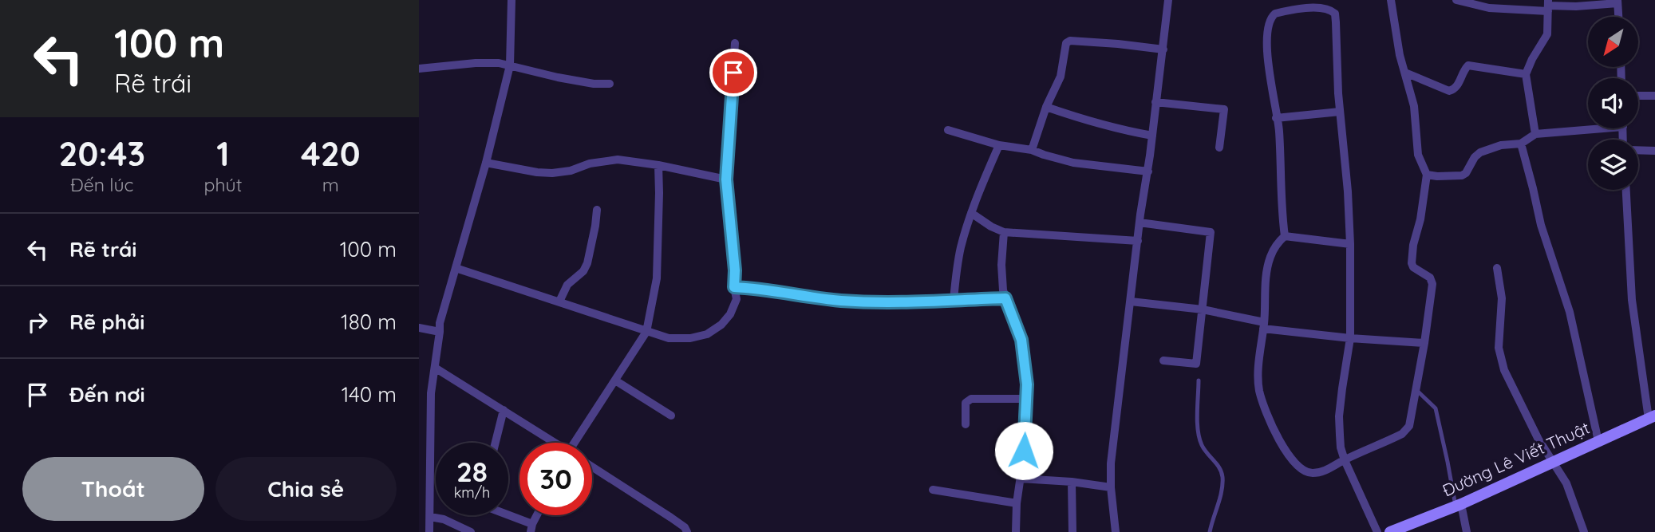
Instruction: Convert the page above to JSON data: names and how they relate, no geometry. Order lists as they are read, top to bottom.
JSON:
{
  "streets": {
    "main road": ["Đường Lê Viết Thuật"]
  },
  "north": "bottom left",
  "page": {
    "turn": ["100 m", "Rẽ trái"],
    "eta": [
      "20:43",
      "Đến lúc",
      "1",
      "phút",
      "420",
      "m"
    ],
    "list": [
      {
        "name": "Rẽ trái",
        "value": "100 m"
      },
      {
        "name": "Rẽ phải",
        "value": "180 m"
      },
      {
        "name": "Đến nơi",
        "value": "140 m"
      }
    ],
    "speed": "28 km/h",
    "limit": "30",
    "buttons": ["Thoát", "Chia sẻ"]
  }
}
